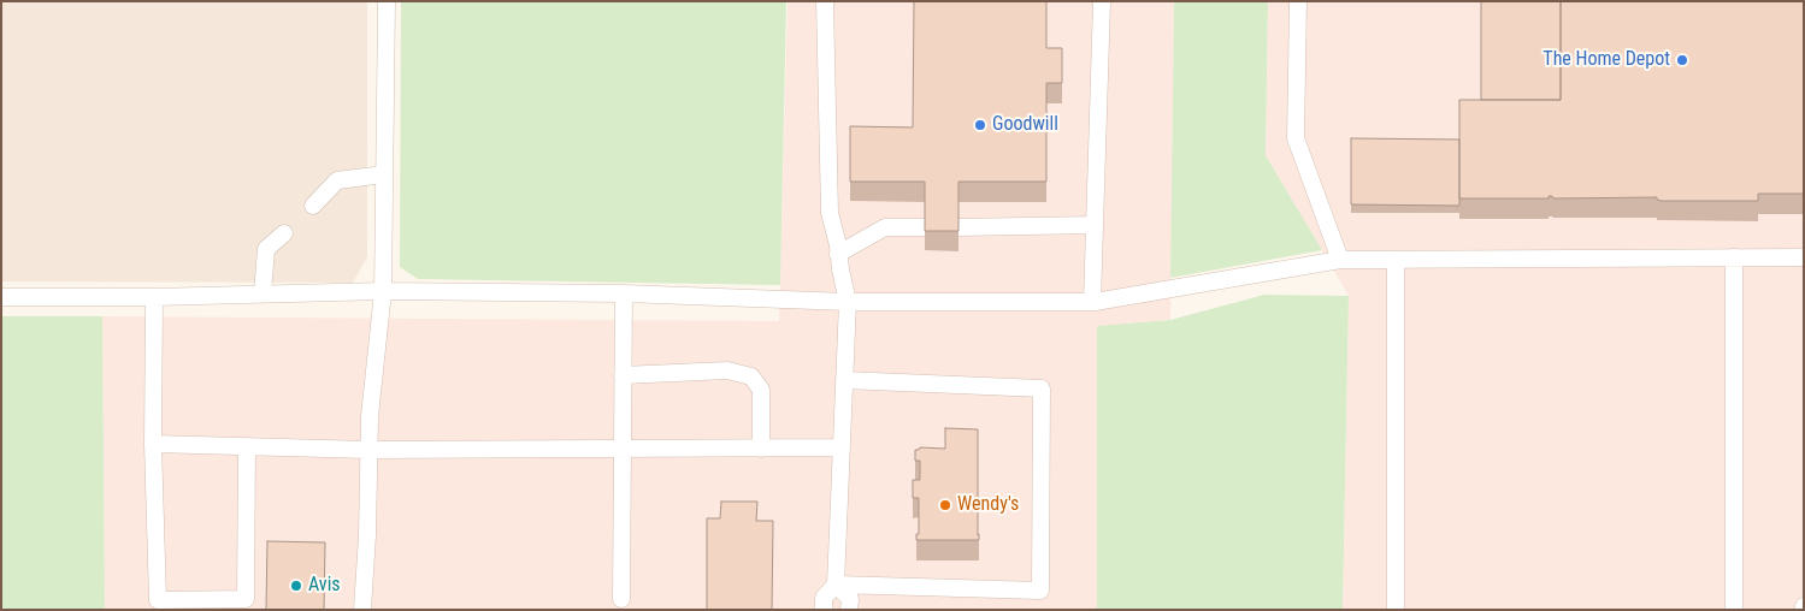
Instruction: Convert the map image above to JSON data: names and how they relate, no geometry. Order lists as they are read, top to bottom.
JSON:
{
  "places": [
    "The Home Depot",
    "Goodwill",
    "Wendy's",
    "Avis"
  ]
}
